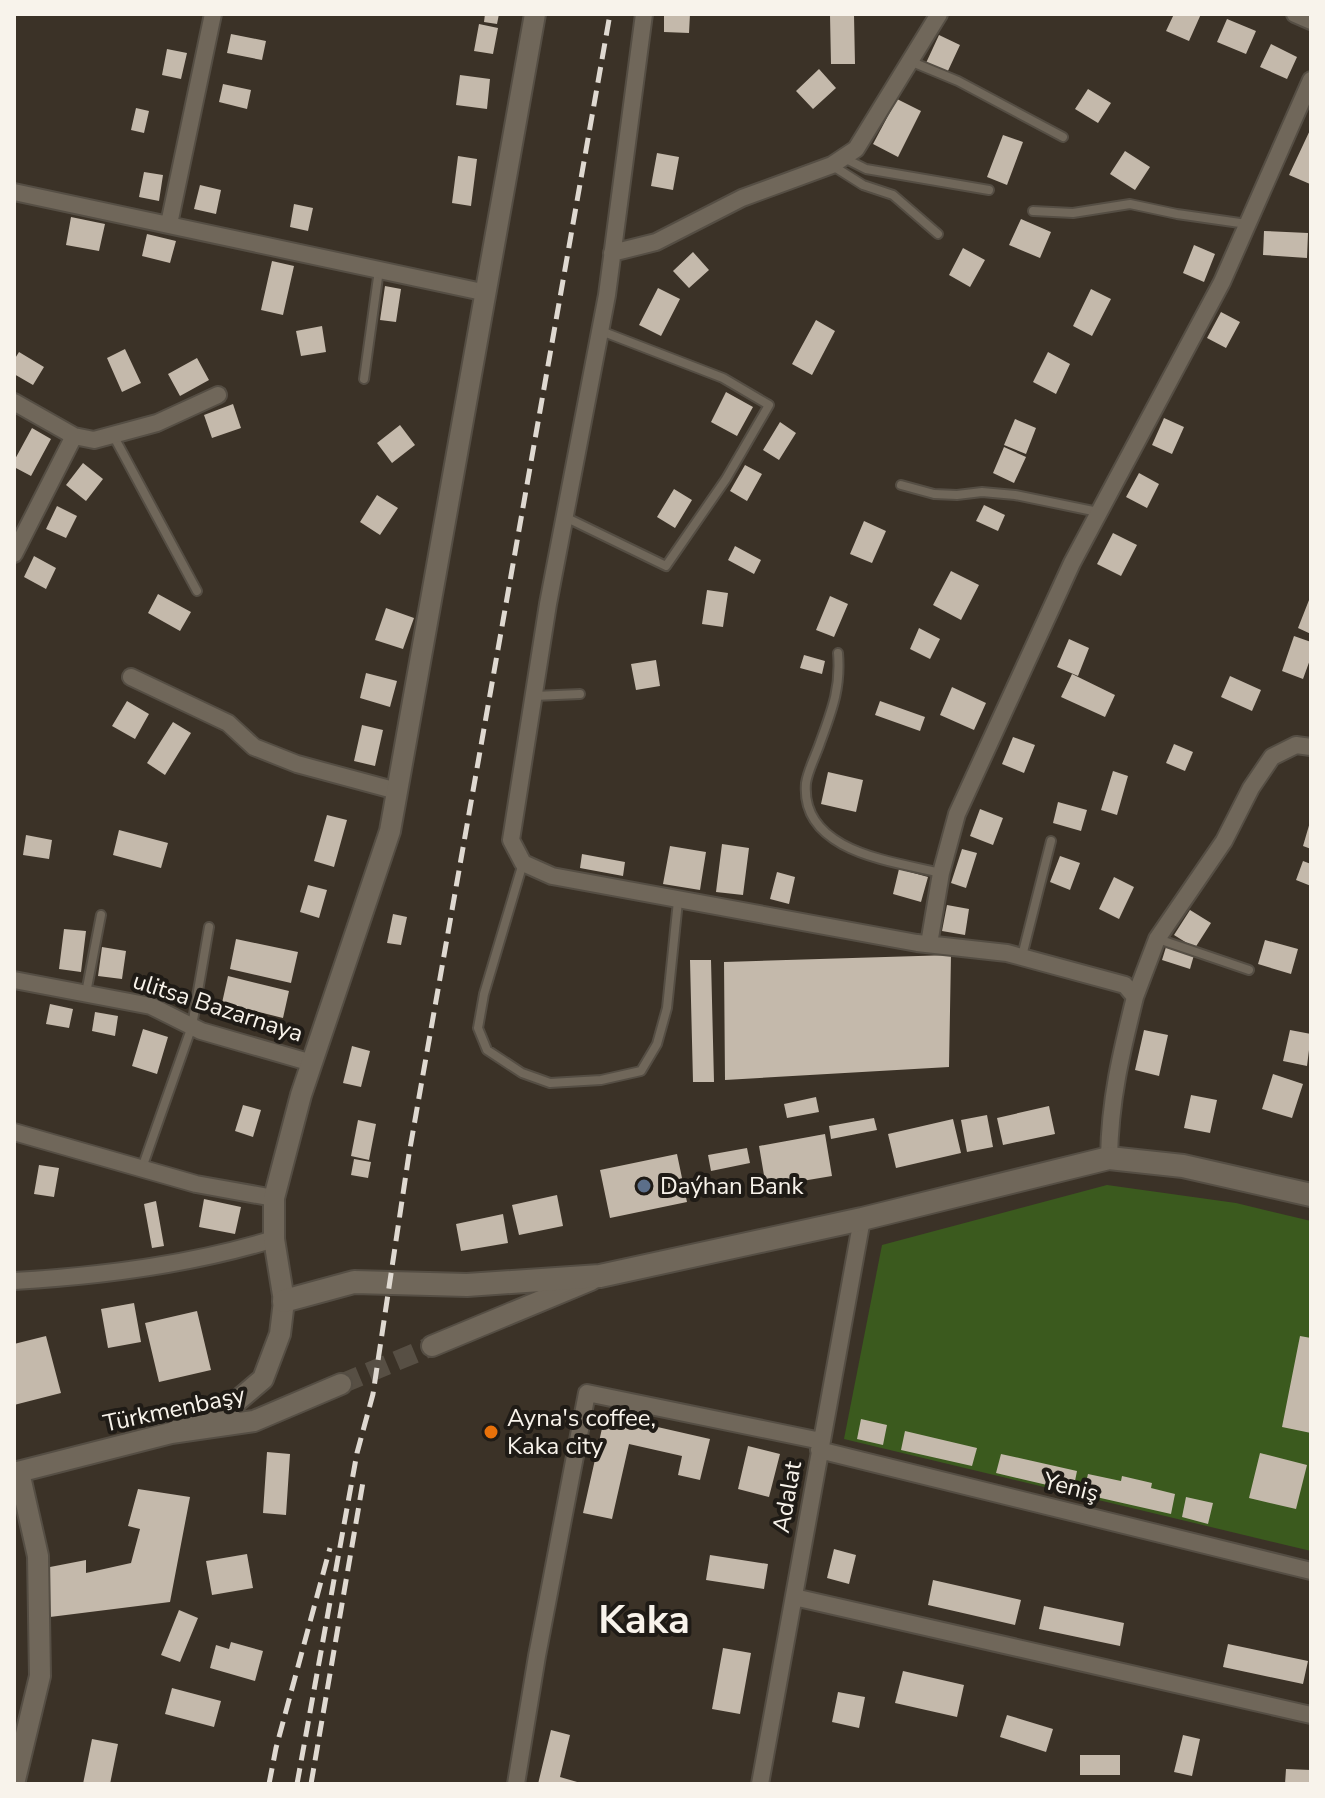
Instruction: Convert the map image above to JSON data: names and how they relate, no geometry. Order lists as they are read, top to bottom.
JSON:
{
  "streets": {
    "street": [
      "ulitsa Bazarnaya",
      "Türkmenbaşy",
      "Yeniş",
      "Adalat"
    ]
  },
  "crossings": [
    ["Yeniş", "Adalat"]
  ],
  "districts": ["Kaka"],
  "places": ["Daýhan Bank", "Ayna's coffee, Kaka city"]
}
